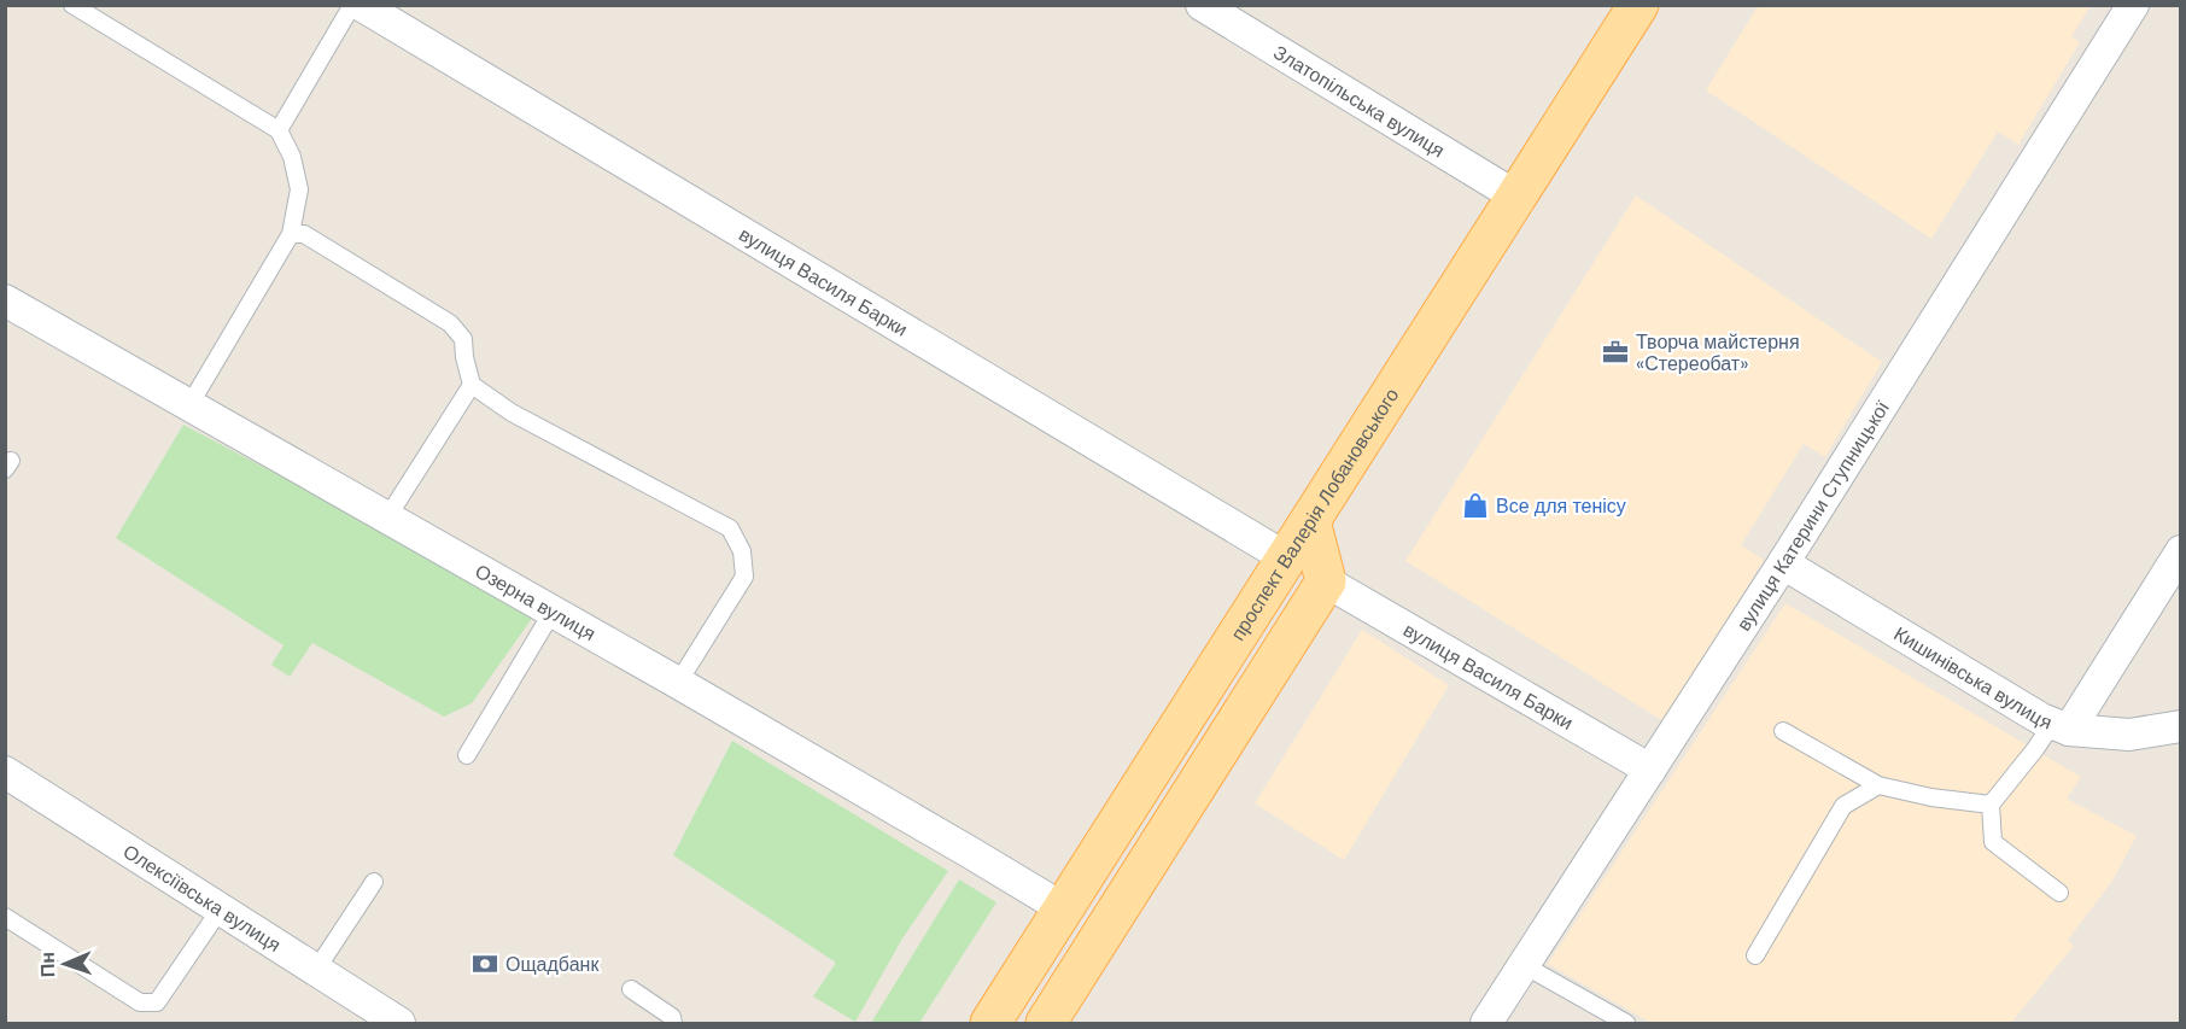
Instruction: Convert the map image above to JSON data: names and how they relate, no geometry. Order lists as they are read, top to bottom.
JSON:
{
  "streets": {
    "main road": ["проспект Валерія Лобановського"],
    "street": [
      "Златопільська вулиця",
      "вулиця Василя Барки",
      "вулиця Катерини Ступницької",
      "Озерна вулиця",
      "Кишинівська вулиця",
      "Олексіївська вулиця"
    ]
  },
  "crossings": [
    ["Златопільська вулиця", "проспект Валерія Лобановського"],
    ["вулиця Василя Барки", "проспект Валерія Лобановського"],
    ["вулиця Василя Барки", "вулиця Катерини Ступницької"],
    ["проспект Валерія Лобановського", "Озерна вулиця"],
    ["вулиця Катерини Ступницької", "Кишинівська вулиця"]
  ],
  "places": {
    "office": ["Творча майстерня «Стереобат»"],
    "shop": ["Все для тенісу"],
    "bank": ["Ощадбанк"]
  },
  "north": "left"
}
